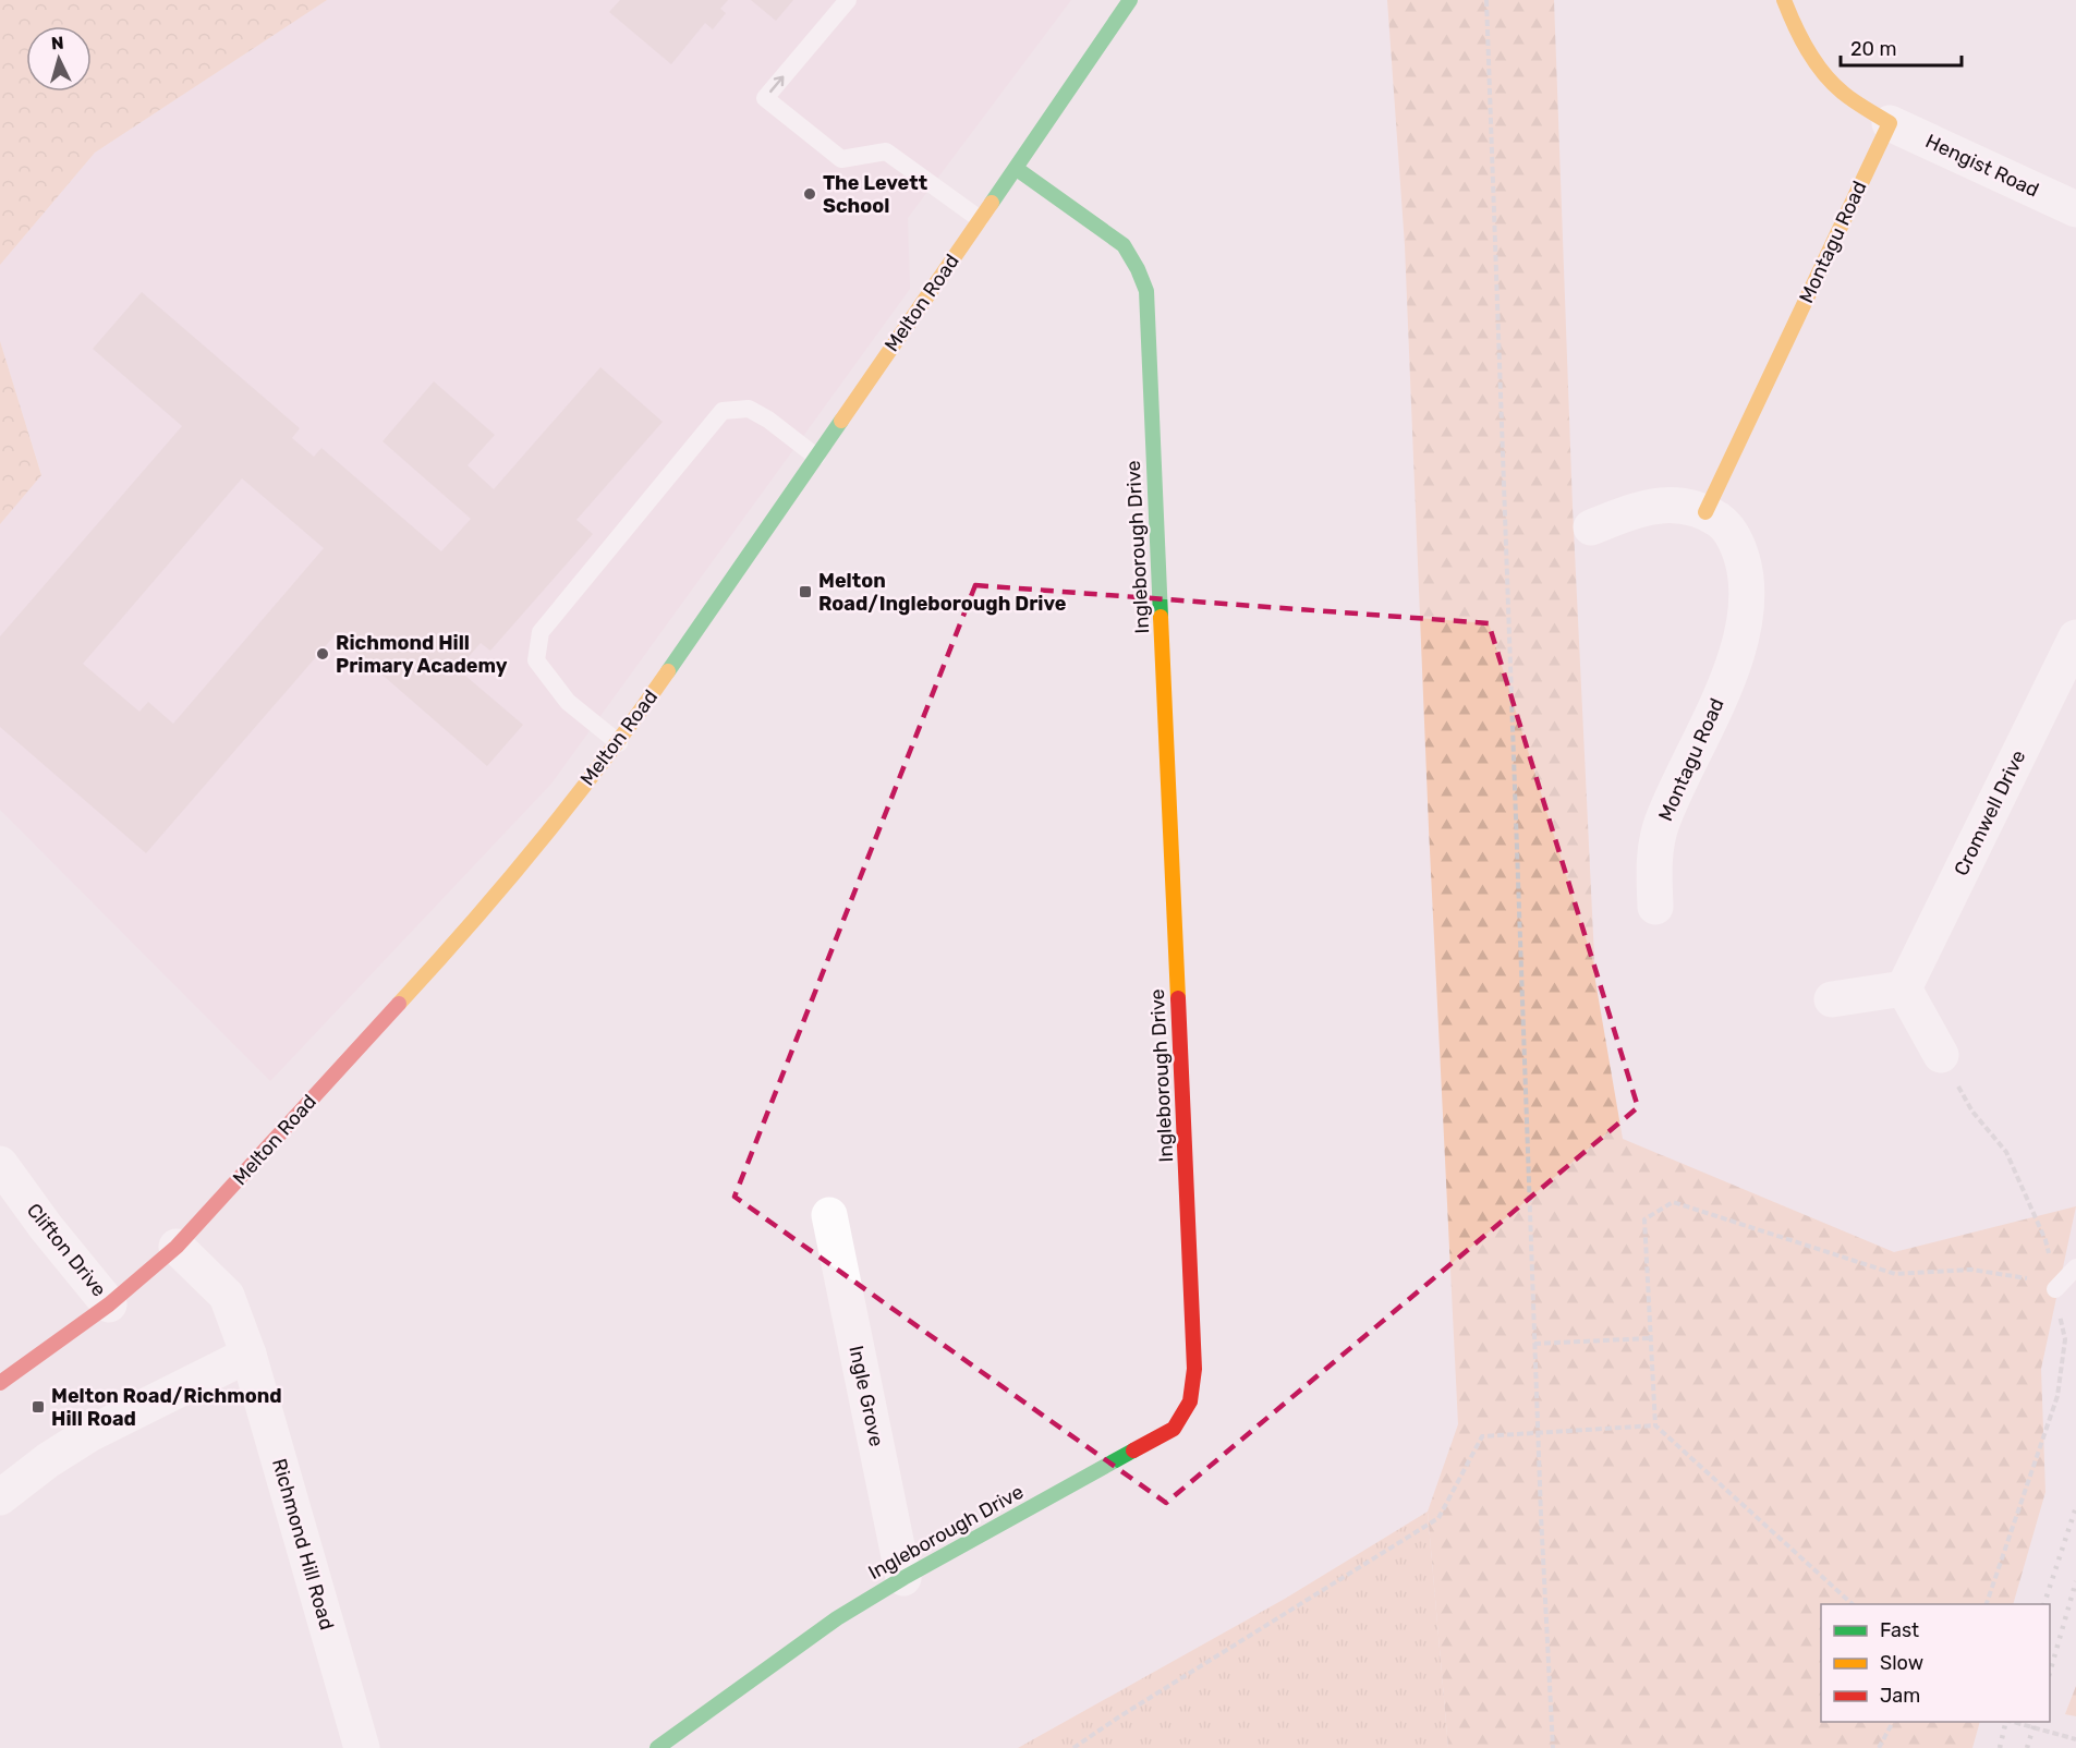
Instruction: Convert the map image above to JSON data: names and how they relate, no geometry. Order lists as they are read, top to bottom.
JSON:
{
  "streets": {
    "street": [
      "Hengist Road",
      "Montagu Road",
      "Melton Road",
      "Ingleborough Drive",
      "Cromwell Drive",
      "Clifton Drive",
      "Ingle Grove",
      "Richmond Hill Road"
    ]
  },
  "crossings": [
    ["Hengist Road", "Montagu Road"],
    ["Melton Road", "Ingleborough Drive"],
    ["Melton Road", "Clifton Drive"],
    ["Melton Road", "Richmond Hill Road"],
    ["Ingleborough Drive", "Ingle Grove"]
  ],
  "places": {
    "other": ["The Levett School", "Richmond Hill Primary Academy"],
    "transit": ["Melton Road/Ingleborough Drive", "Melton Road/Richmond Hill Road"]
  },
  "legend": ["Fast", "Slow", "Jam"],
  "scale_bar": "20 m",
  "north": "top"
}
